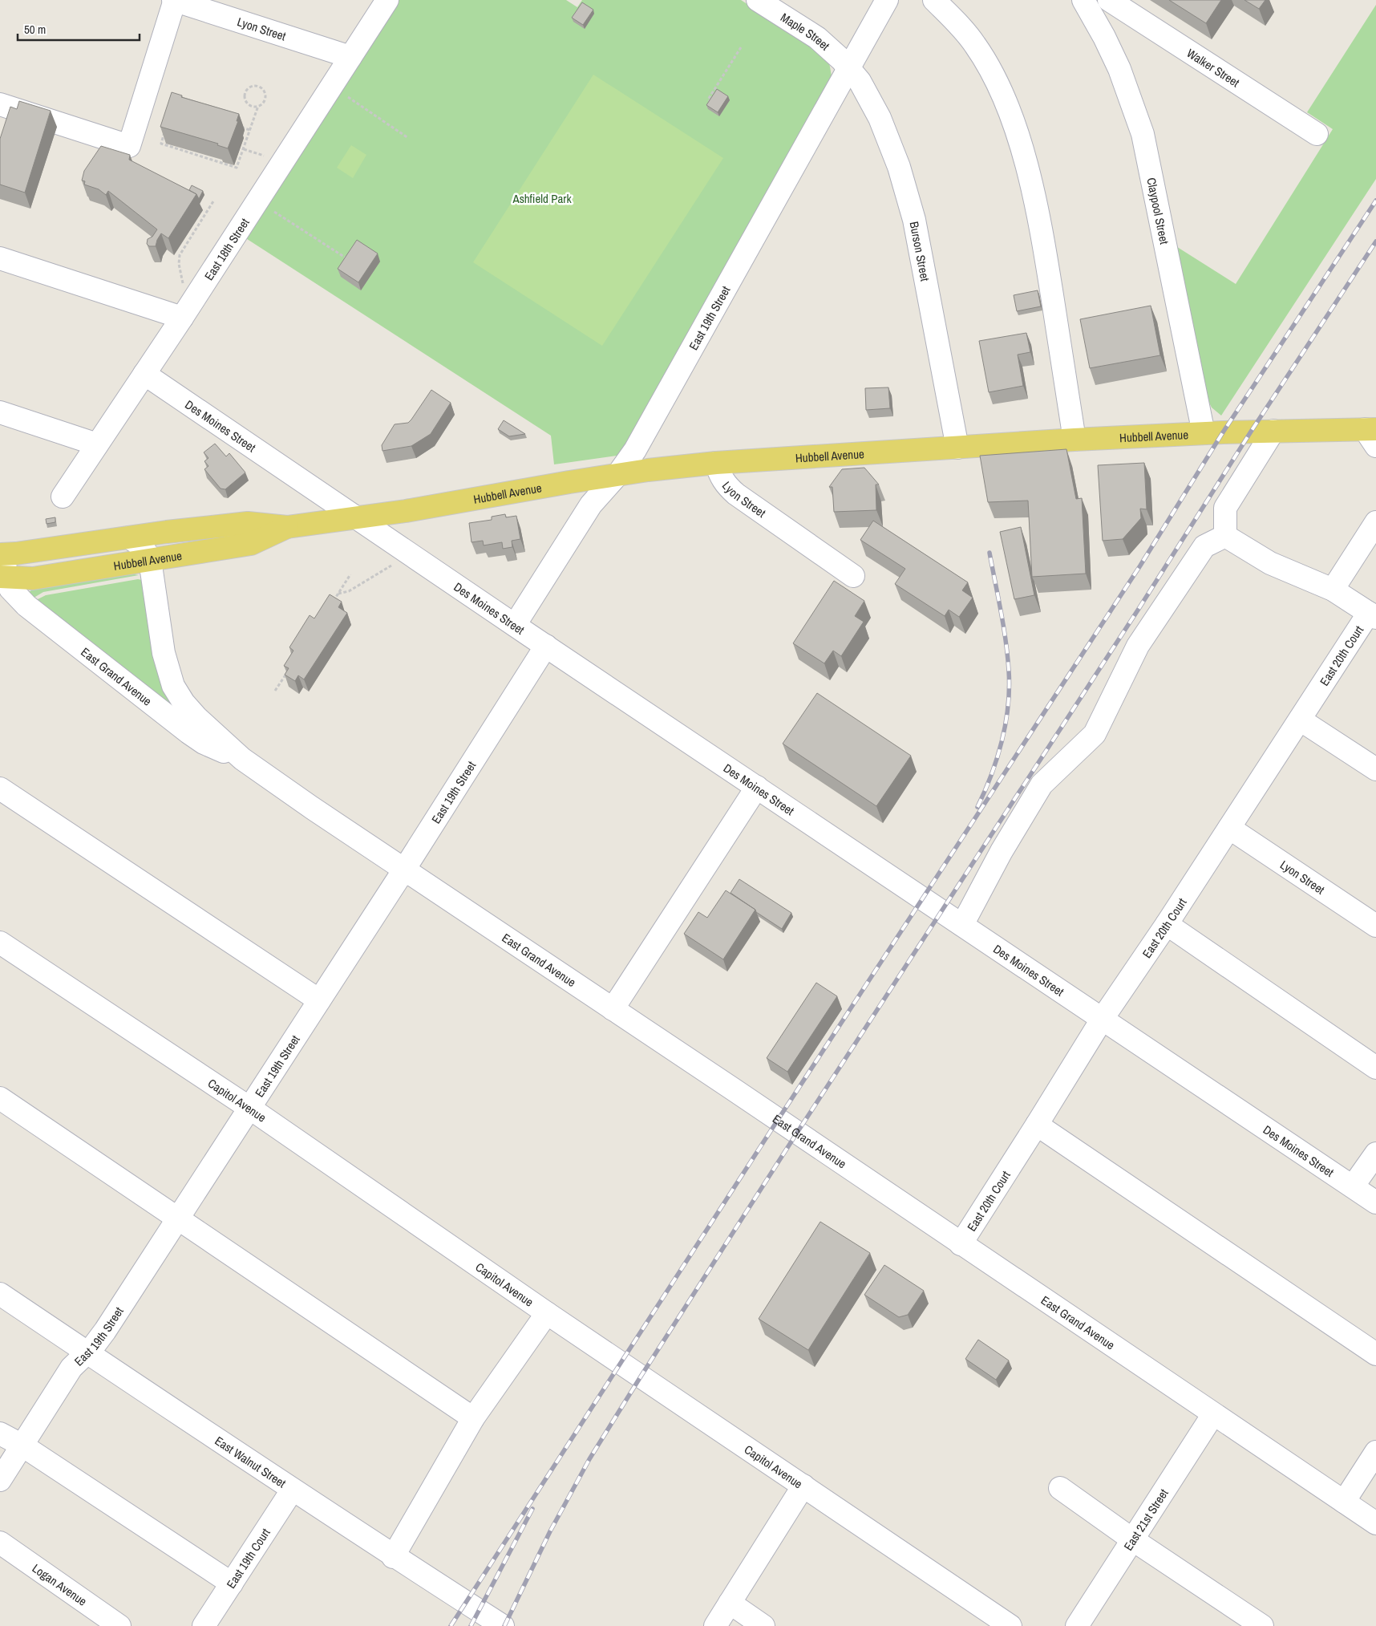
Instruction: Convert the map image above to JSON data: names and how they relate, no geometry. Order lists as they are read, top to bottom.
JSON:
{
  "streets": {
    "main road": ["Hubbell Avenue"],
    "street": [
      "Lyon Street",
      "Maple Street",
      "Walker Street",
      "Claypool Street",
      "East 18th Street",
      "Burson Street",
      "East 19th Street",
      "Des Moines Street",
      "East 20th Court",
      "East Grand Avenue",
      "Capitol Avenue",
      "East Walnut Street",
      "East 21st Street",
      "East 19th Court",
      "Logan Avenue"
    ]
  },
  "crossings": [
    ["Lyon Street", "East 18th Street"],
    ["Lyon Street", "Hubbell Avenue"],
    ["Lyon Street", "East 20th Court"],
    ["Maple Street", "Burson Street"],
    ["Maple Street", "East 19th Street"],
    ["Claypool Street", "Hubbell Avenue"],
    ["East 18th Street", "Des Moines Street"],
    ["Burson Street", "East 19th Street"],
    ["Burson Street", "Hubbell Avenue"],
    ["East 19th Street", "Des Moines Street"],
    ["East 19th Street", "Hubbell Avenue"],
    ["East 19th Street", "East Grand Avenue"],
    ["East 19th Street", "Capitol Avenue"],
    ["East 19th Street", "East Walnut Street"],
    ["Des Moines Street", "Hubbell Avenue"],
    ["Des Moines Street", "East 20th Court"],
    ["Hubbell Avenue", "East Grand Avenue"],
    ["East 20th Court", "East Grand Avenue"],
    ["East Grand Avenue", "East 21st Street"],
    ["East Walnut Street", "East 19th Court"]
  ],
  "parks": ["Ashfield Park"],
  "scale_bar": "50 m"
}
